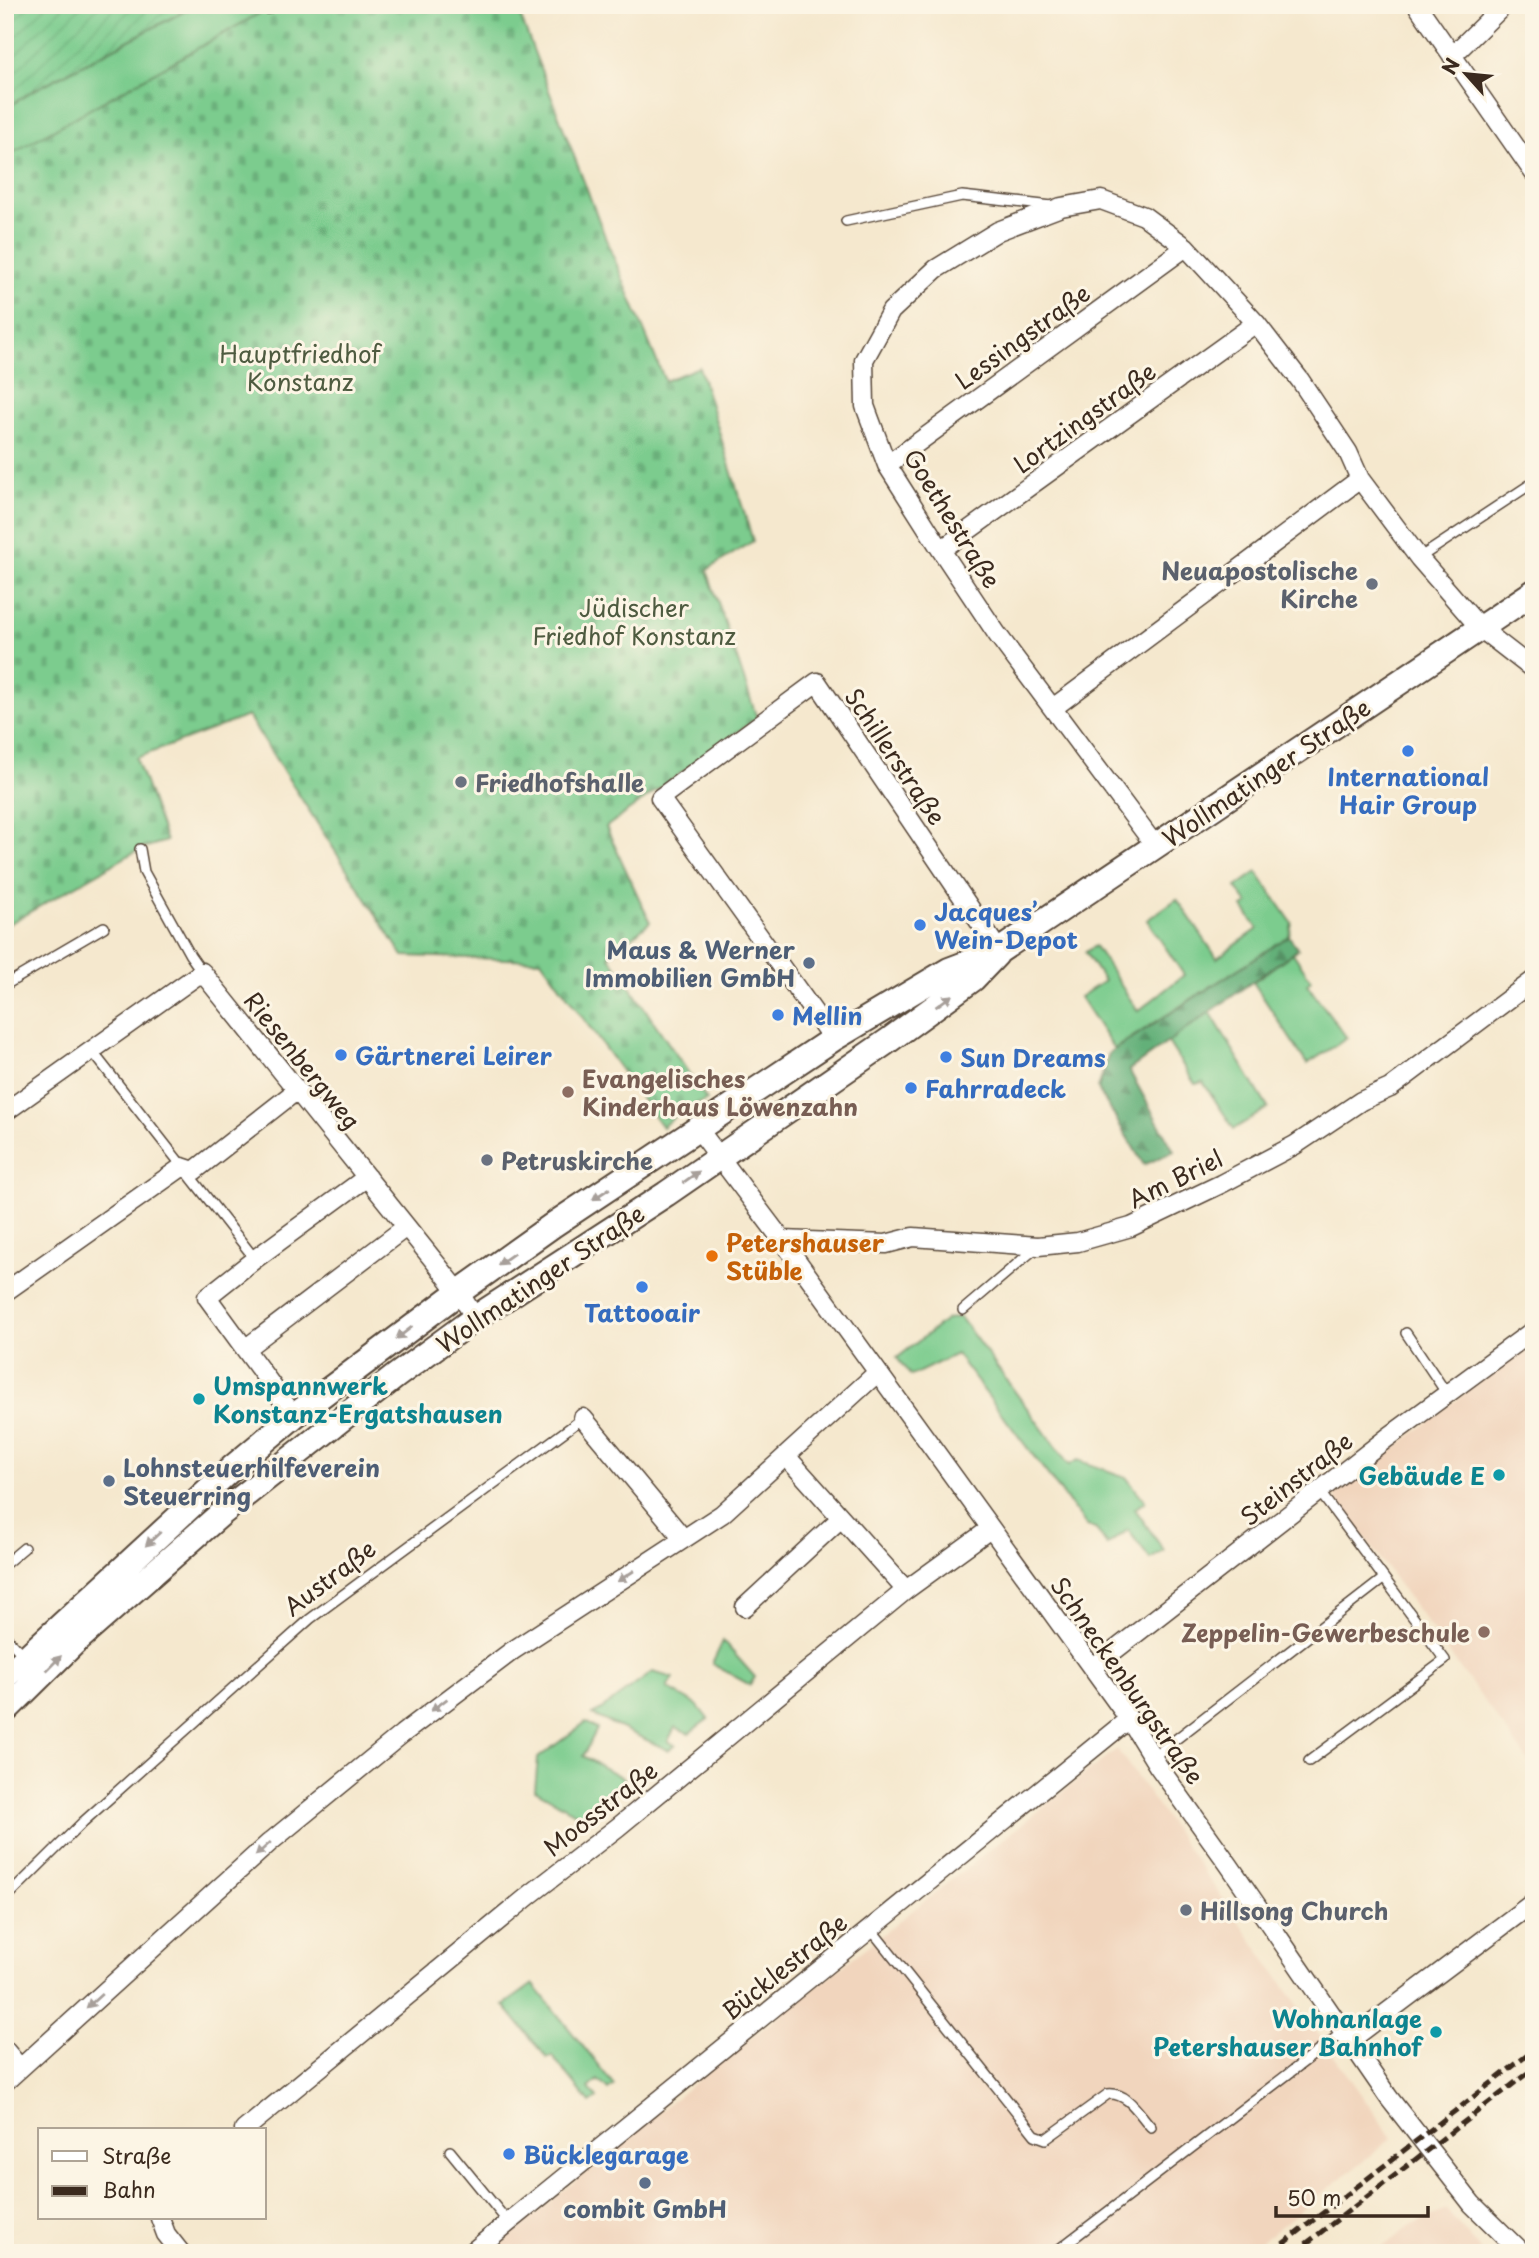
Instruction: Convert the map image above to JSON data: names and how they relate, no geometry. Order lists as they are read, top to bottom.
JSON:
{
  "streets": {
    "main road": ["Wollmatinger Straße"],
    "street": [
      "Lessingstraße",
      "Lortzingstraße",
      "Goethestraße",
      "Schillerstraße",
      "Riesenbergweg",
      "Am Briel",
      "Steinstraße",
      "Austraße",
      "Schneckenburgstraße",
      "Moosstraße",
      "Bücklestraße"
    ]
  },
  "crossings": [
    ["Lessingstraße", "Goethestraße"],
    ["Lortzingstraße", "Goethestraße"],
    ["Goethestraße", "Wollmatinger Straße"],
    ["Schillerstraße", "Wollmatinger Straße"],
    ["Wollmatinger Straße", "Riesenbergweg"],
    ["Wollmatinger Straße", "Schneckenburgstraße"],
    ["Am Briel", "Schneckenburgstraße"],
    ["Steinstraße", "Schneckenburgstraße"],
    ["Schneckenburgstraße", "Moosstraße"],
    ["Schneckenburgstraße", "Bücklestraße"]
  ],
  "parks": ["Hauptfriedhof Konstanz", "Jüdischer Friedhof Konstanz"],
  "places": [
    "Neuapostolische Kirche",
    "International Hair Group",
    "Friedhofshalle",
    "Jacques’ Wein-Depot",
    "Maus & Werner Immobilien GmbH",
    "Mellin",
    "Gärtnerei Leirer",
    "Sun Dreams",
    "Fahrradeck",
    "Evangelisches Kinderhaus Löwenzahn",
    "Petruskirche",
    "Petershauser Stüble",
    "Tattooair",
    "Umspannwerk Konstanz-Ergatshausen",
    "Gebäude E",
    "Lohnsteuerhilfeverein Steuerring",
    "Zeppelin-Gewerbeschule",
    "Hillsong Church",
    "Wohnanlage Petershauser Bahnhof",
    "Bücklegarage",
    "combit GmbH"
  ],
  "legend": ["Straße", "Bahn"],
  "scale_bar": "50 m",
  "north": "top left"
}
